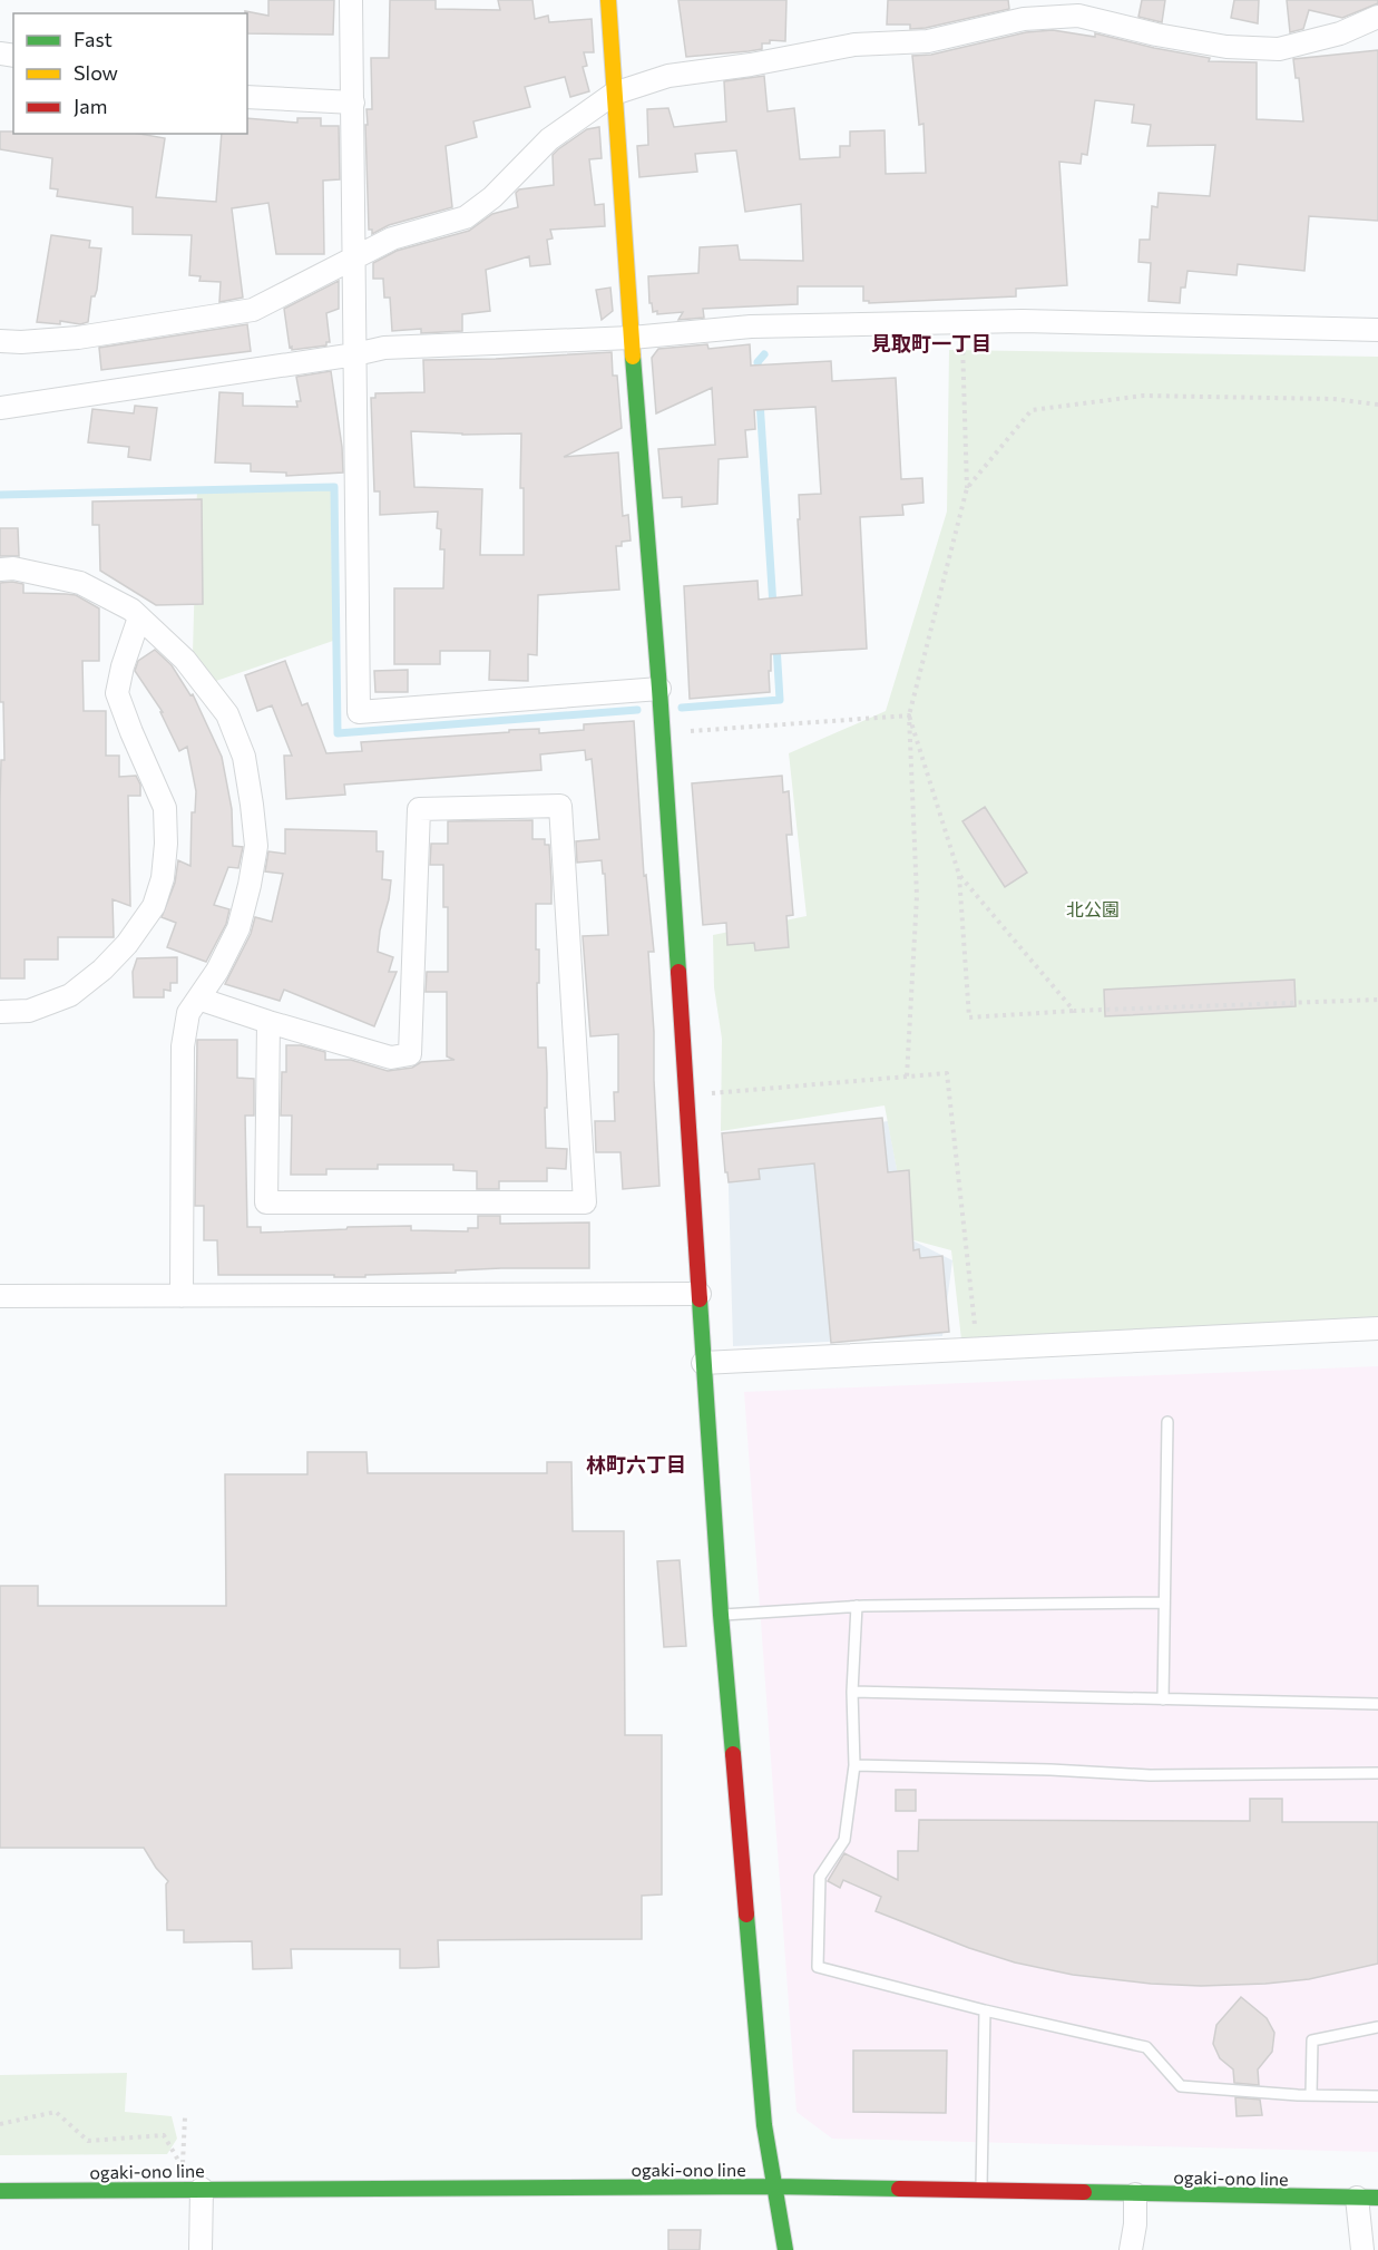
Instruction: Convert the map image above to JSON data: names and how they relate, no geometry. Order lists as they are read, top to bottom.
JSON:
{
  "streets": {
    "street": ["ogaki-ono line"]
  },
  "districts": ["見取町一丁目", "林町六丁目"],
  "parks": ["北公園"],
  "legend": ["Fast", "Slow", "Jam"]
}
